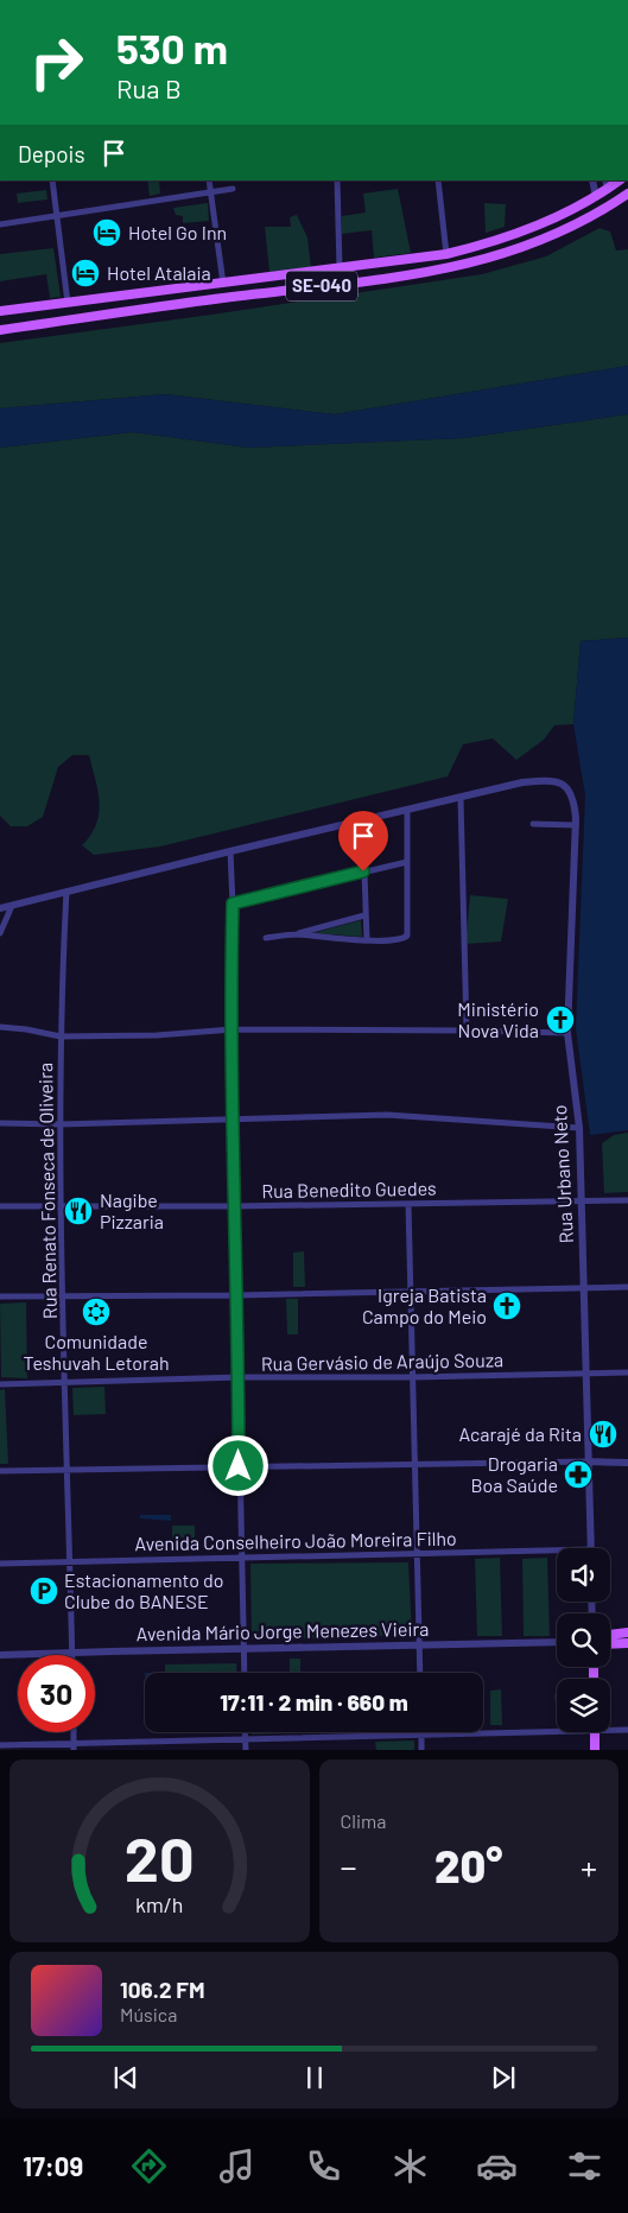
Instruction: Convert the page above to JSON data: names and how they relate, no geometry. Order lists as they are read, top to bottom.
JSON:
{
  "streets": {
    "main road": ["SE-040"],
    "street": [
      "Rua Urbano Neto",
      "Rua Benedito Guedes",
      "Rua Renato Fonseca de Oliveira",
      "Rua Gervásio de Araújo Souza",
      "Avenida Conselheiro João Moreira Filho",
      "Avenida Mário Jorge Menezes Vieira"
    ]
  },
  "crossings": [
    ["Rua Urbano Neto", "Rua Benedito Guedes"],
    ["Rua Urbano Neto", "Rua Gervásio de Araújo Souza"],
    ["Rua Benedito Guedes", "Rua Renato Fonseca de Oliveira"],
    ["Rua Renato Fonseca de Oliveira", "Rua Gervásio de Araújo Souza"],
    ["Rua Renato Fonseca de Oliveira", "Avenida Conselheiro João Moreira Filho"],
    ["Rua Renato Fonseca de Oliveira", "Avenida Mário Jorge Menezes Vieira"]
  ],
  "places": {
    "hotel": ["Hotel Go Inn", "Hotel Atalaia"],
    "church": ["Ministério Nova Vida", "Igreja Batista Campo do Meio"],
    "restaurant": ["Nagibe Pizzaria", "Acarajé da Rita"],
    "synagogue": ["Comunidade Teshuvah Letorah"],
    "pharmacy": ["Drogaria Boa Saúde"],
    "parking": ["Estacionamento do Clube do BANESE"]
  },
  "page": {
    "turn": ["530 m", "Rua B"],
    "then": "Depois",
    "limit": "30",
    "trip": "17:11 · 2 min · 660 m",
    "tile": "Clima",
    "heat": ["−", "20°", "+"],
    "song": ["106.2 FM", "Música"],
    "tabs": "17:09",
    "gauge": ["20", "km/h"]
  }
}
